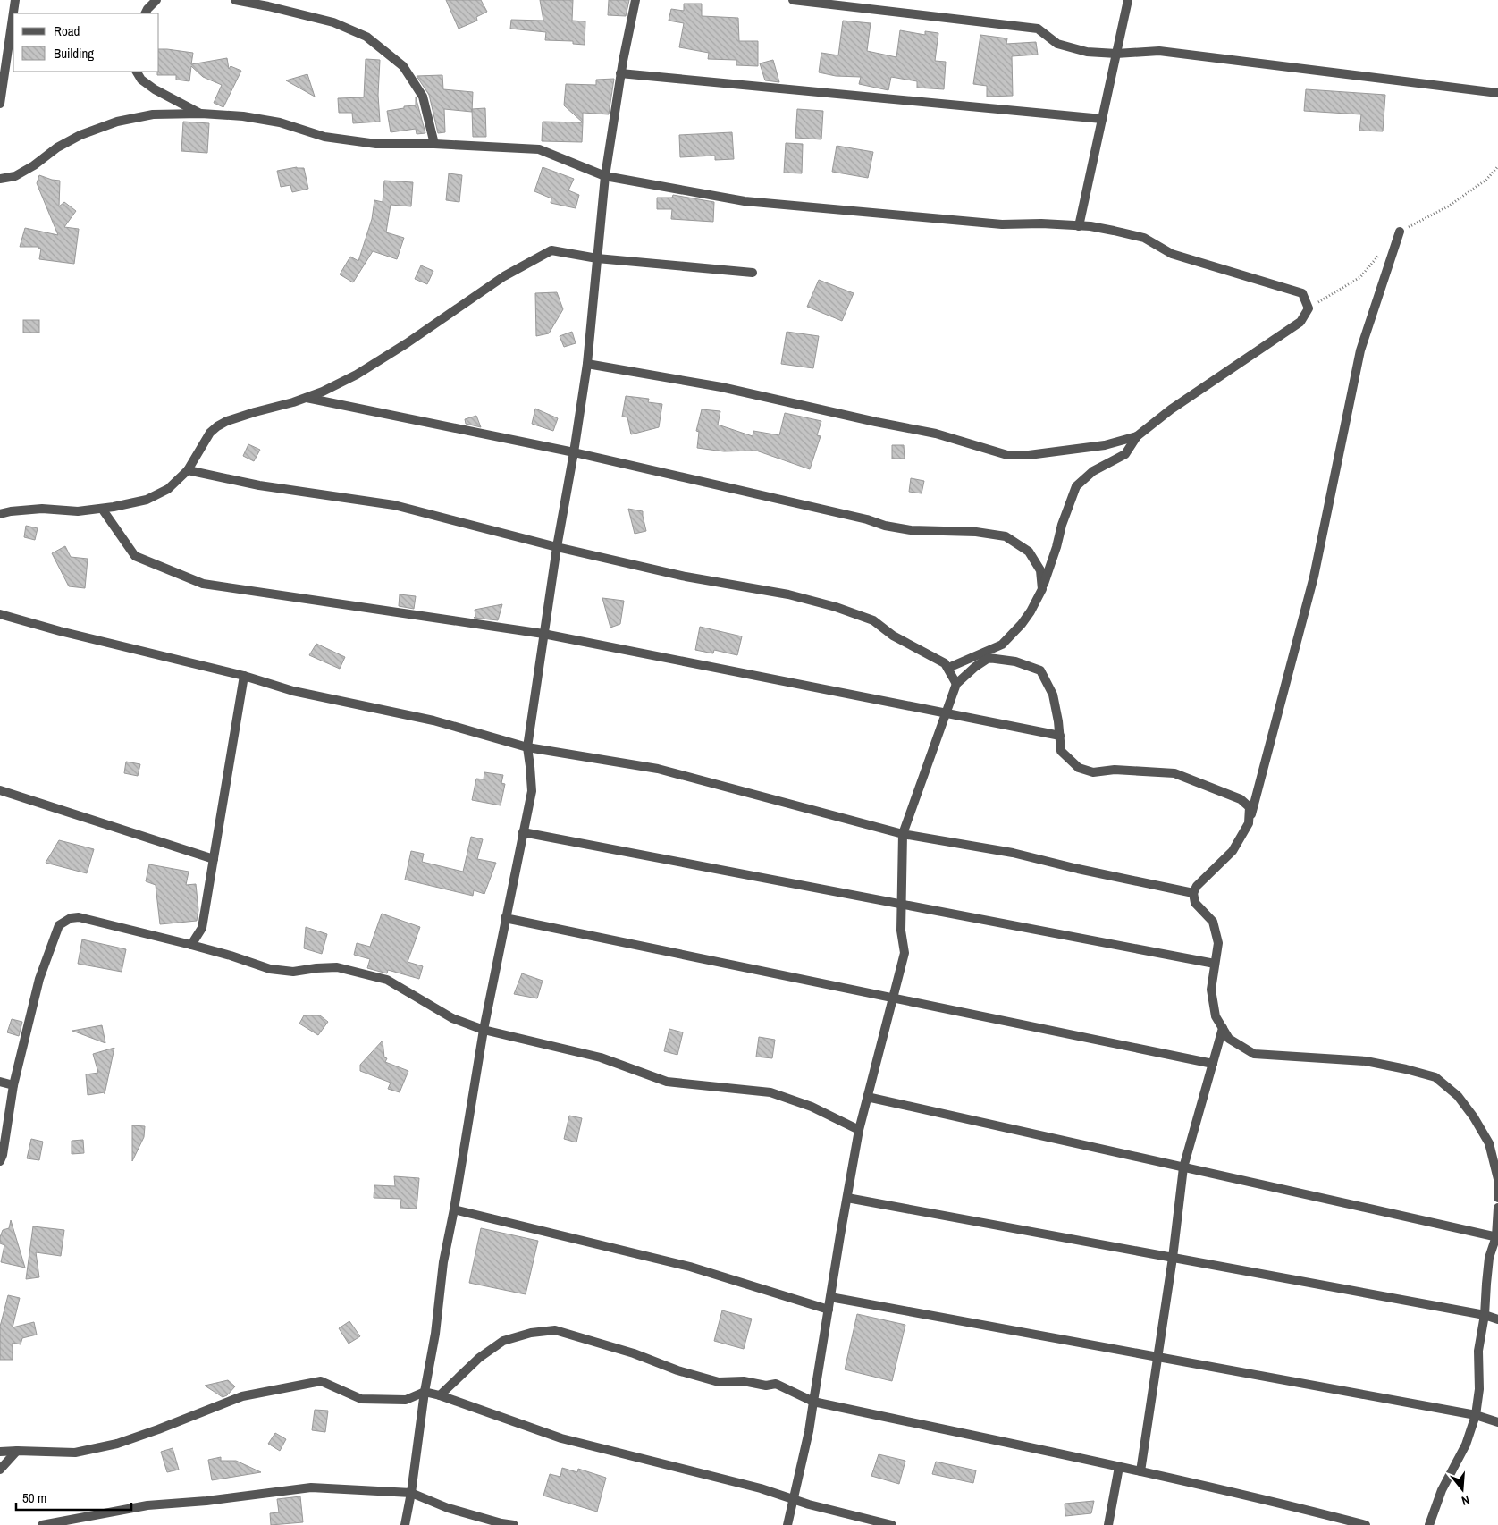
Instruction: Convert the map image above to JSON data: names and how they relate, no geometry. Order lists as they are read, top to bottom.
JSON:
{
  "legend": ["Road", "Building"],
  "scale_bar": "50 m",
  "north": "bottom"
}
